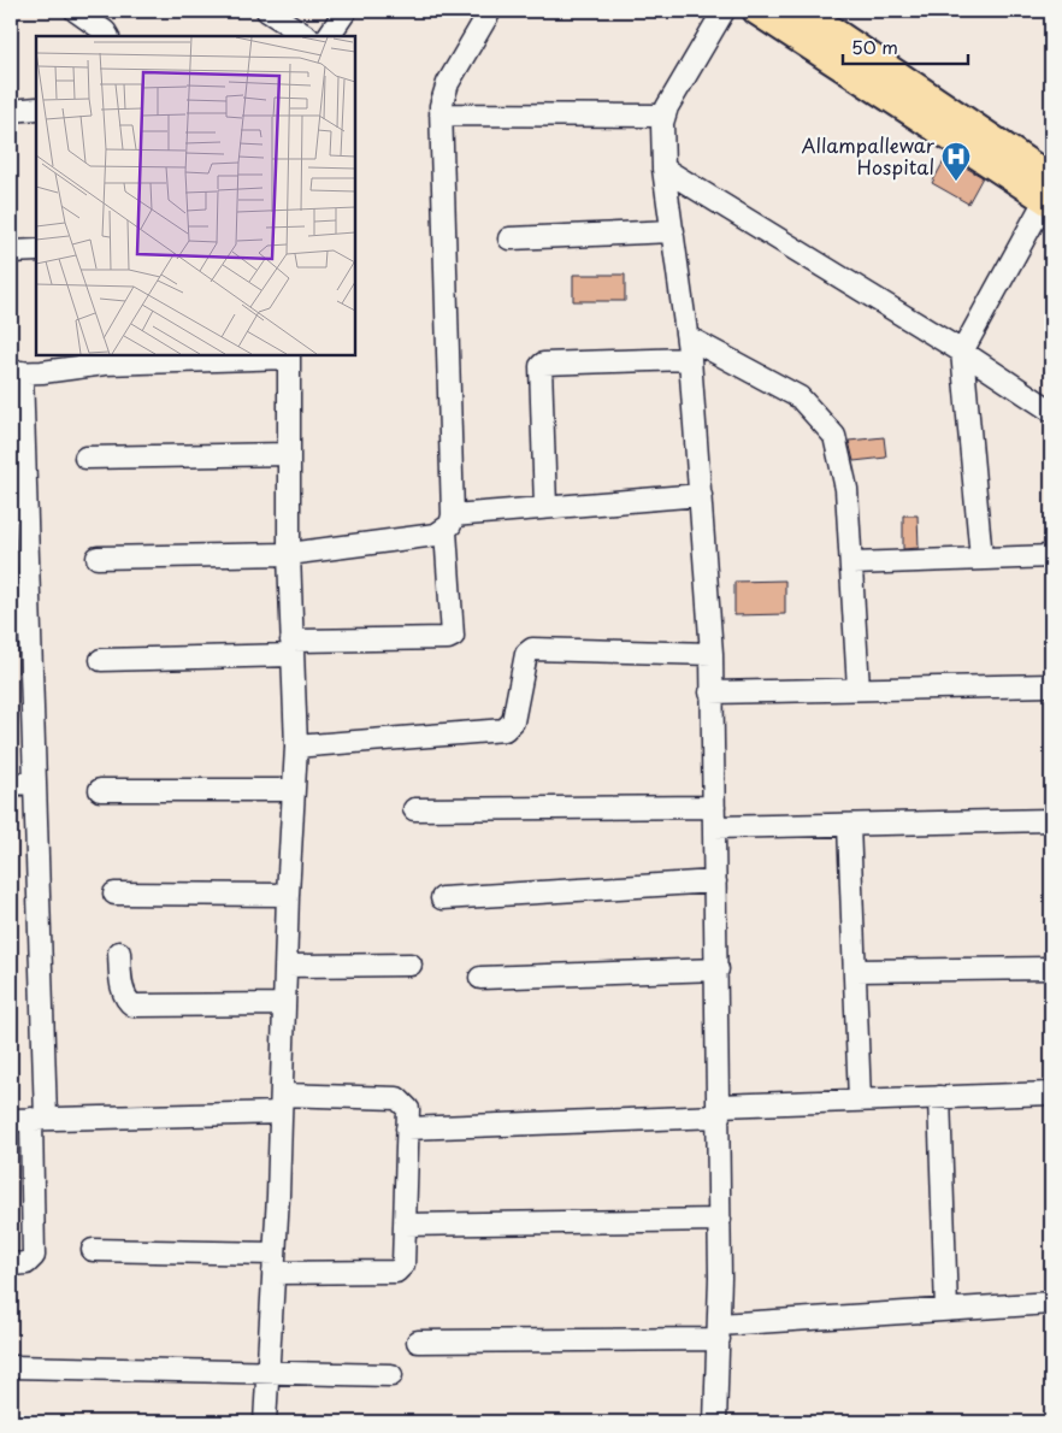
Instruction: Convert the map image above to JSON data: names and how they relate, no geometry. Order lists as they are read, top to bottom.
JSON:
{
  "places": {
    "hospital": ["Allampallewar Hospital"]
  },
  "scale_bar": "50 m"
}
